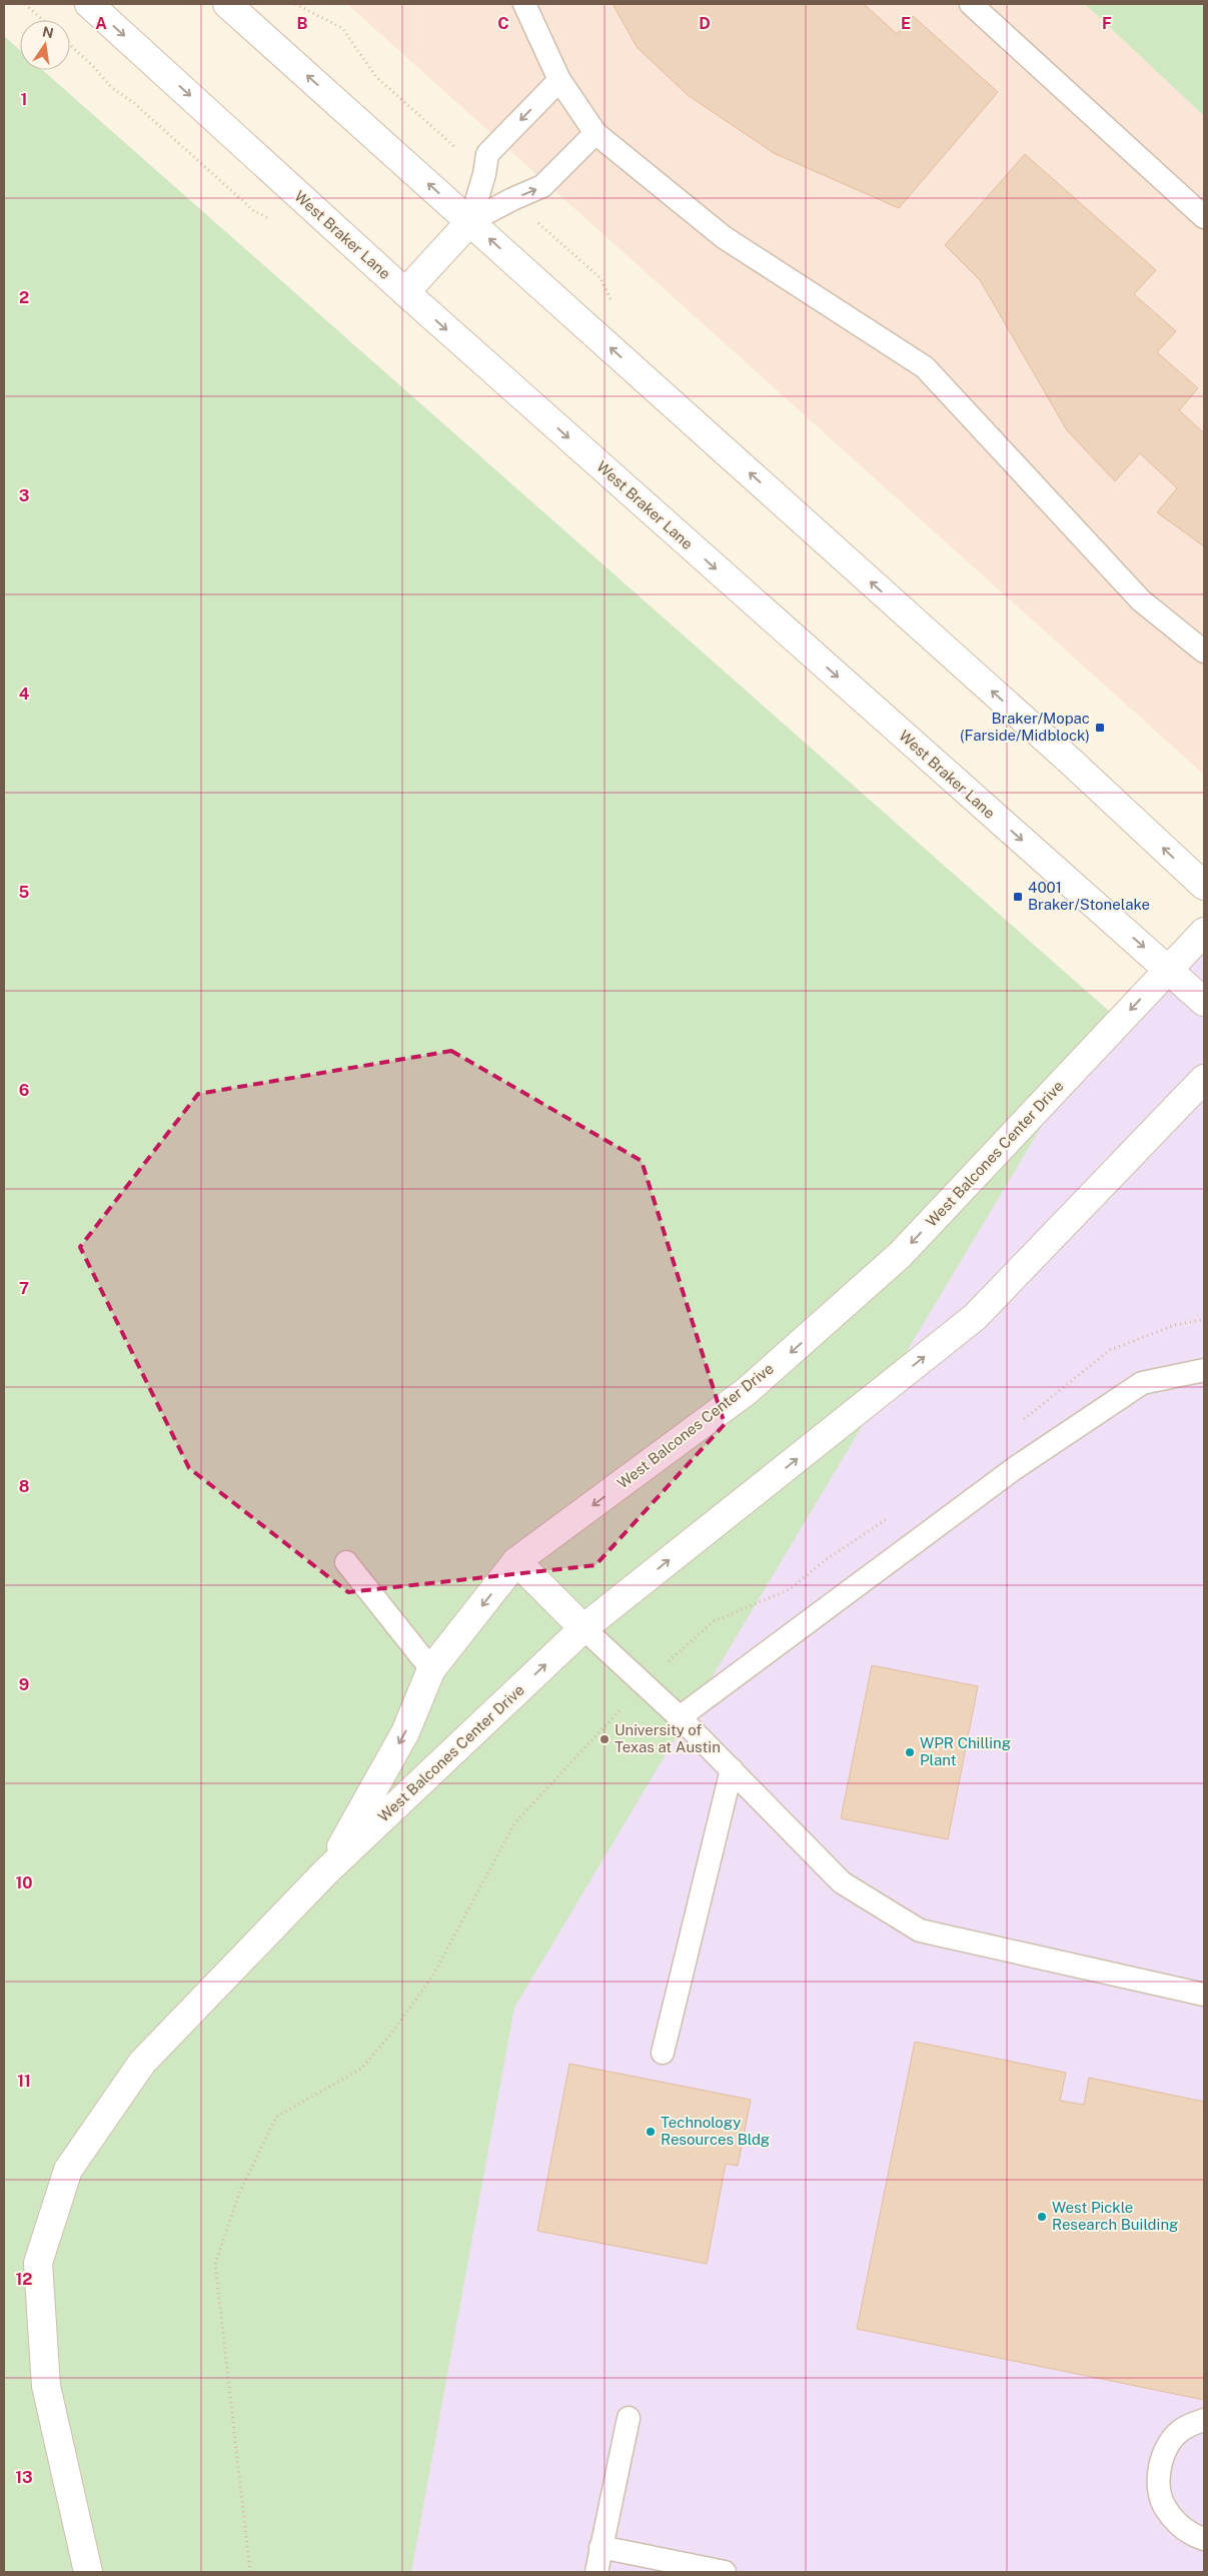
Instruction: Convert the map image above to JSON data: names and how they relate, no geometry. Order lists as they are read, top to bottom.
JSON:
{
  "streets": {
    "street": ["West Braker Lane", "West Balcones Center Drive"]
  },
  "crossings": [
    ["West Braker Lane", "West Balcones Center Drive"]
  ],
  "places": {
    "transit": ["Braker/Mopac (Farside/Midblock)", "4001 Braker/Stonelake"],
    "other": [
      "University of Texas at Austin",
      "WPR Chilling Plant",
      "Technology Resources Bldg",
      "West Pickle Research Building"
    ]
  },
  "north": "top",
  "grid": {
    "columns": [
      "A",
      "B",
      "C",
      "D",
      "E",
      "F"
    ],
    "rows": [
      "1",
      "2",
      "3",
      "4",
      "5",
      "6",
      "7",
      "8",
      "9",
      "10",
      "11",
      "12",
      "13"
    ]
  }
}
